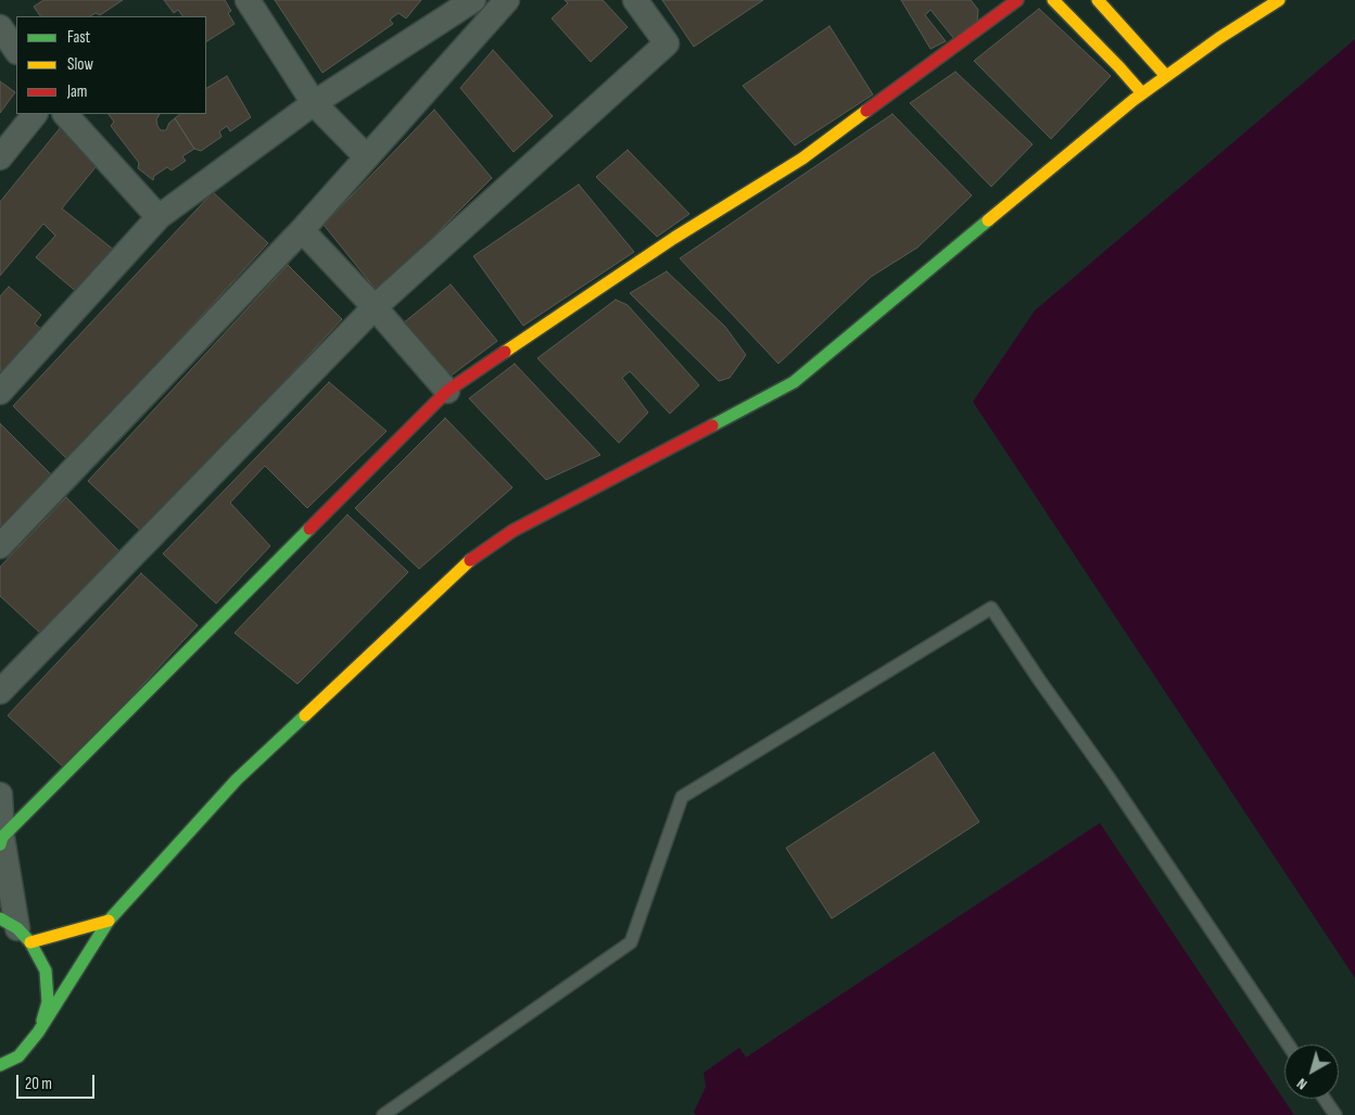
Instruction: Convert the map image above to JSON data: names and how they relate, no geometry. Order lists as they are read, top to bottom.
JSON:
{
  "legend": ["Fast", "Slow", "Jam"],
  "scale_bar": "20 m",
  "north": "bottom left"
}
